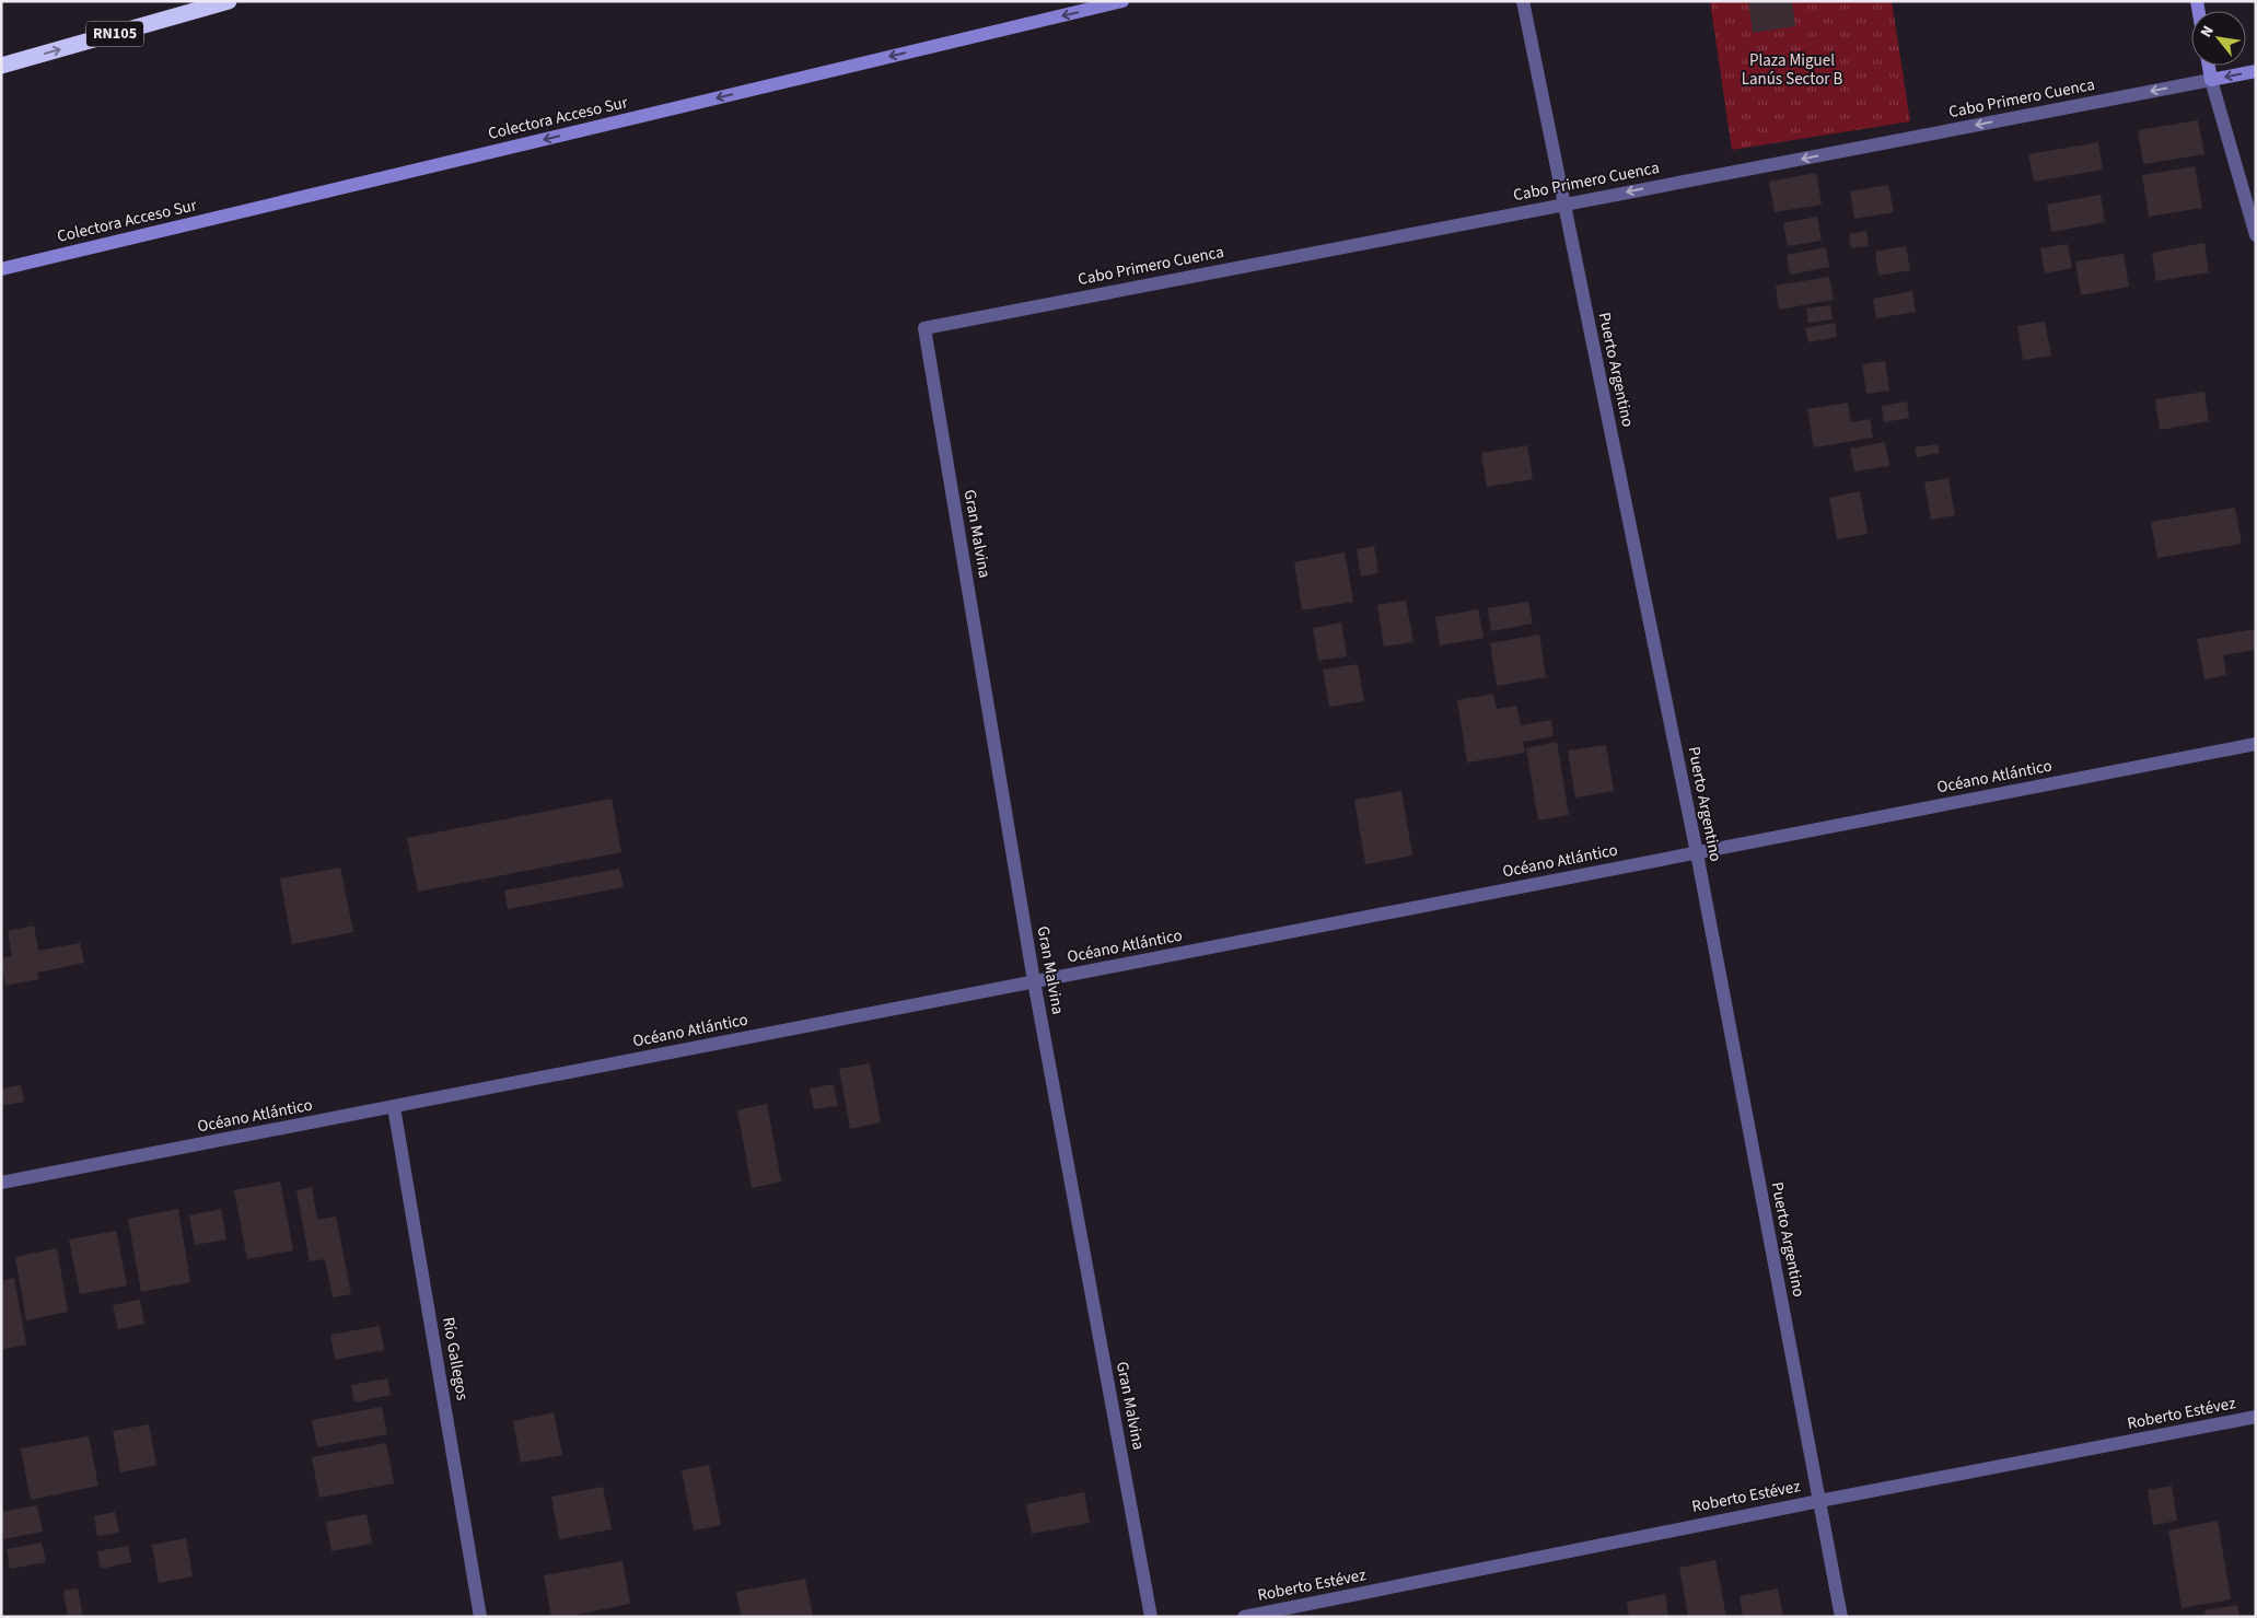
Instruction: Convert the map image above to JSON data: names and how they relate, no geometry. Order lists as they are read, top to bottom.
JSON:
{
  "streets": {
    "highway": ["RN105"],
    "main road": ["Cabo Primero Cuenca", "Colectora Acceso Sur"],
    "street": [
      "Puerto Argentino",
      "Gran Malvina",
      "Océano Atlántico",
      "Río Gallegos",
      "Roberto Estévez"
    ]
  },
  "crossings": [
    ["Cabo Primero Cuenca", "Puerto Argentino"],
    ["Cabo Primero Cuenca", "Gran Malvina"],
    ["Puerto Argentino", "Océano Atlántico"],
    ["Puerto Argentino", "Roberto Estévez"],
    ["Gran Malvina", "Océano Atlántico"],
    ["Océano Atlántico", "Río Gallegos"]
  ],
  "one_way": ["Cabo Primero Cuenca", "Colectora Acceso Sur"],
  "parks": ["Plaza Miguel Lanús Sector B"],
  "north": "top left"
}
